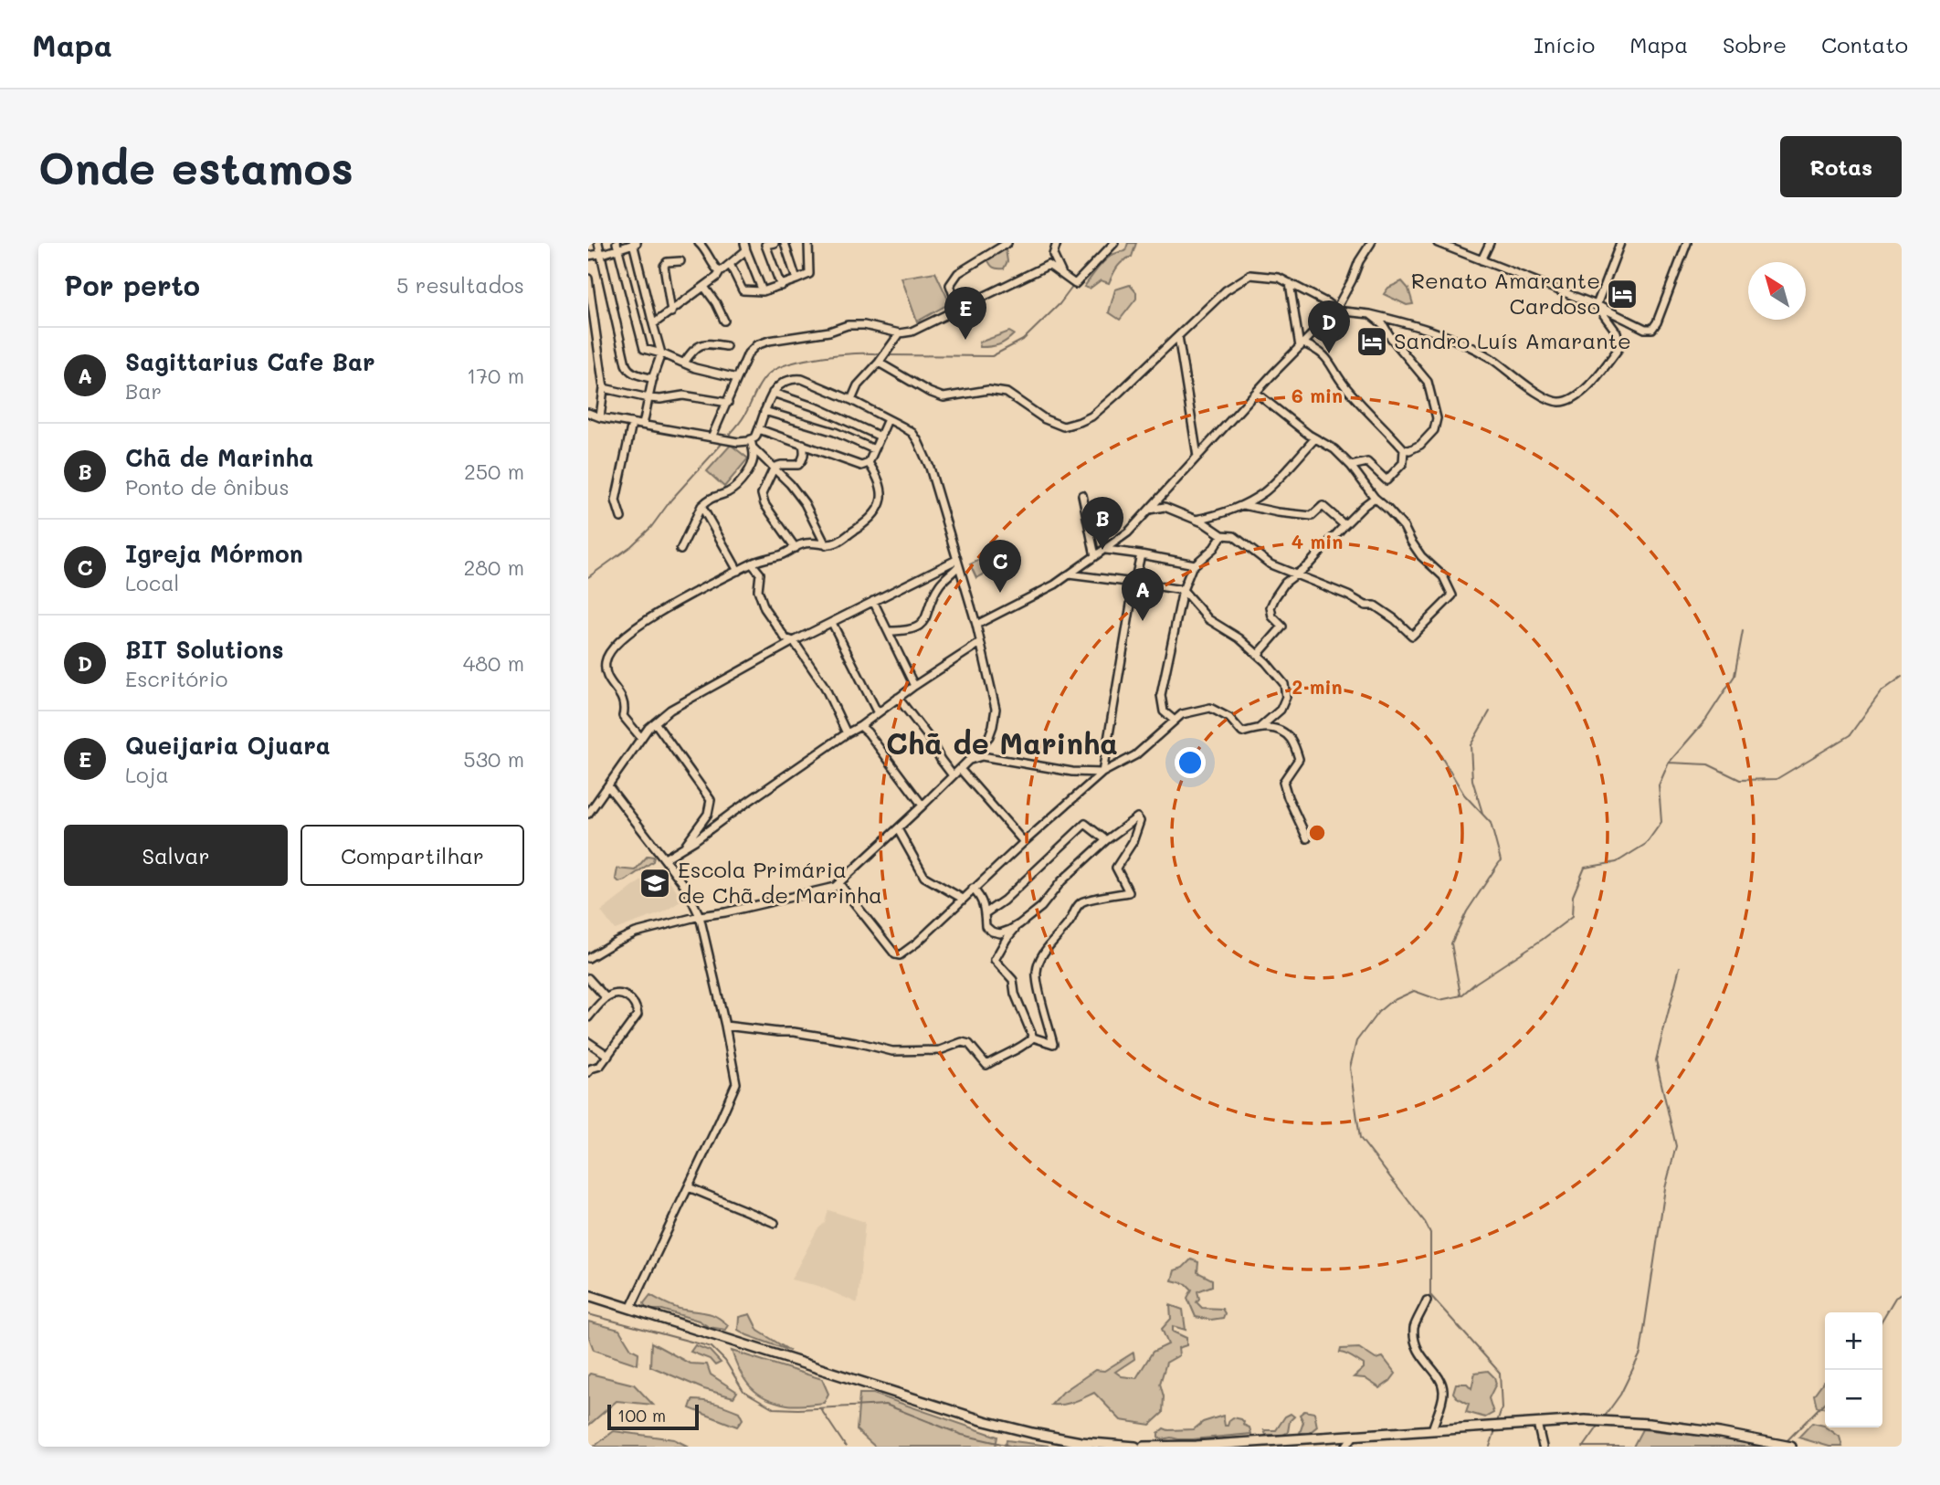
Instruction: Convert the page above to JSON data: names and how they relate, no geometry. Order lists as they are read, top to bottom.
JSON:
{
  "districts": ["Chã de Marinha"],
  "places": {
    "hotel": ["Renato Amarante Cardoso", "Sandro Luís Amarante"],
    "school or university": ["Escola Primária de Chã de Marinha"]
  },
  "scale_bar": "100 m",
  "north": "top left",
  "page": {
    "header": "Mapa",
    "nav": [
      "Início",
      "Mapa",
      "Sobre",
      "Contato"
    ],
    "buttons": [
      "Rotas",
      ["Salvar", "Compartilhar"]
    ],
    "title": "Onde estamos",
    "heading": ["Por perto", "5 resultados"],
    "pins": [
      "E",
      "D",
      "B",
      "C",
      "A"
    ],
    "list": [
      {
        "mark": "A",
        "name": "Sagittarius Cafe Bar",
        "note": "Bar",
        "value": "170 m"
      },
      {
        "mark": "B",
        "name": "Chã de Marinha",
        "note": "Ponto de ônibus",
        "value": "250 m"
      },
      {
        "mark": "C",
        "name": "Igreja Mórmon",
        "note": "Local",
        "value": "280 m"
      },
      {
        "mark": "D",
        "name": "BIT Solutions",
        "note": "Escritório",
        "value": "480 m"
      },
      {
        "mark": "E",
        "name": "Queijaria Ojuara",
        "note": "Loja",
        "value": "530 m"
      }
    ],
    "map_buttons": ["+", "−"],
    "scale": "100 m"
  },
  "rings": ["6 min", "4 min", "2 min"]
}
